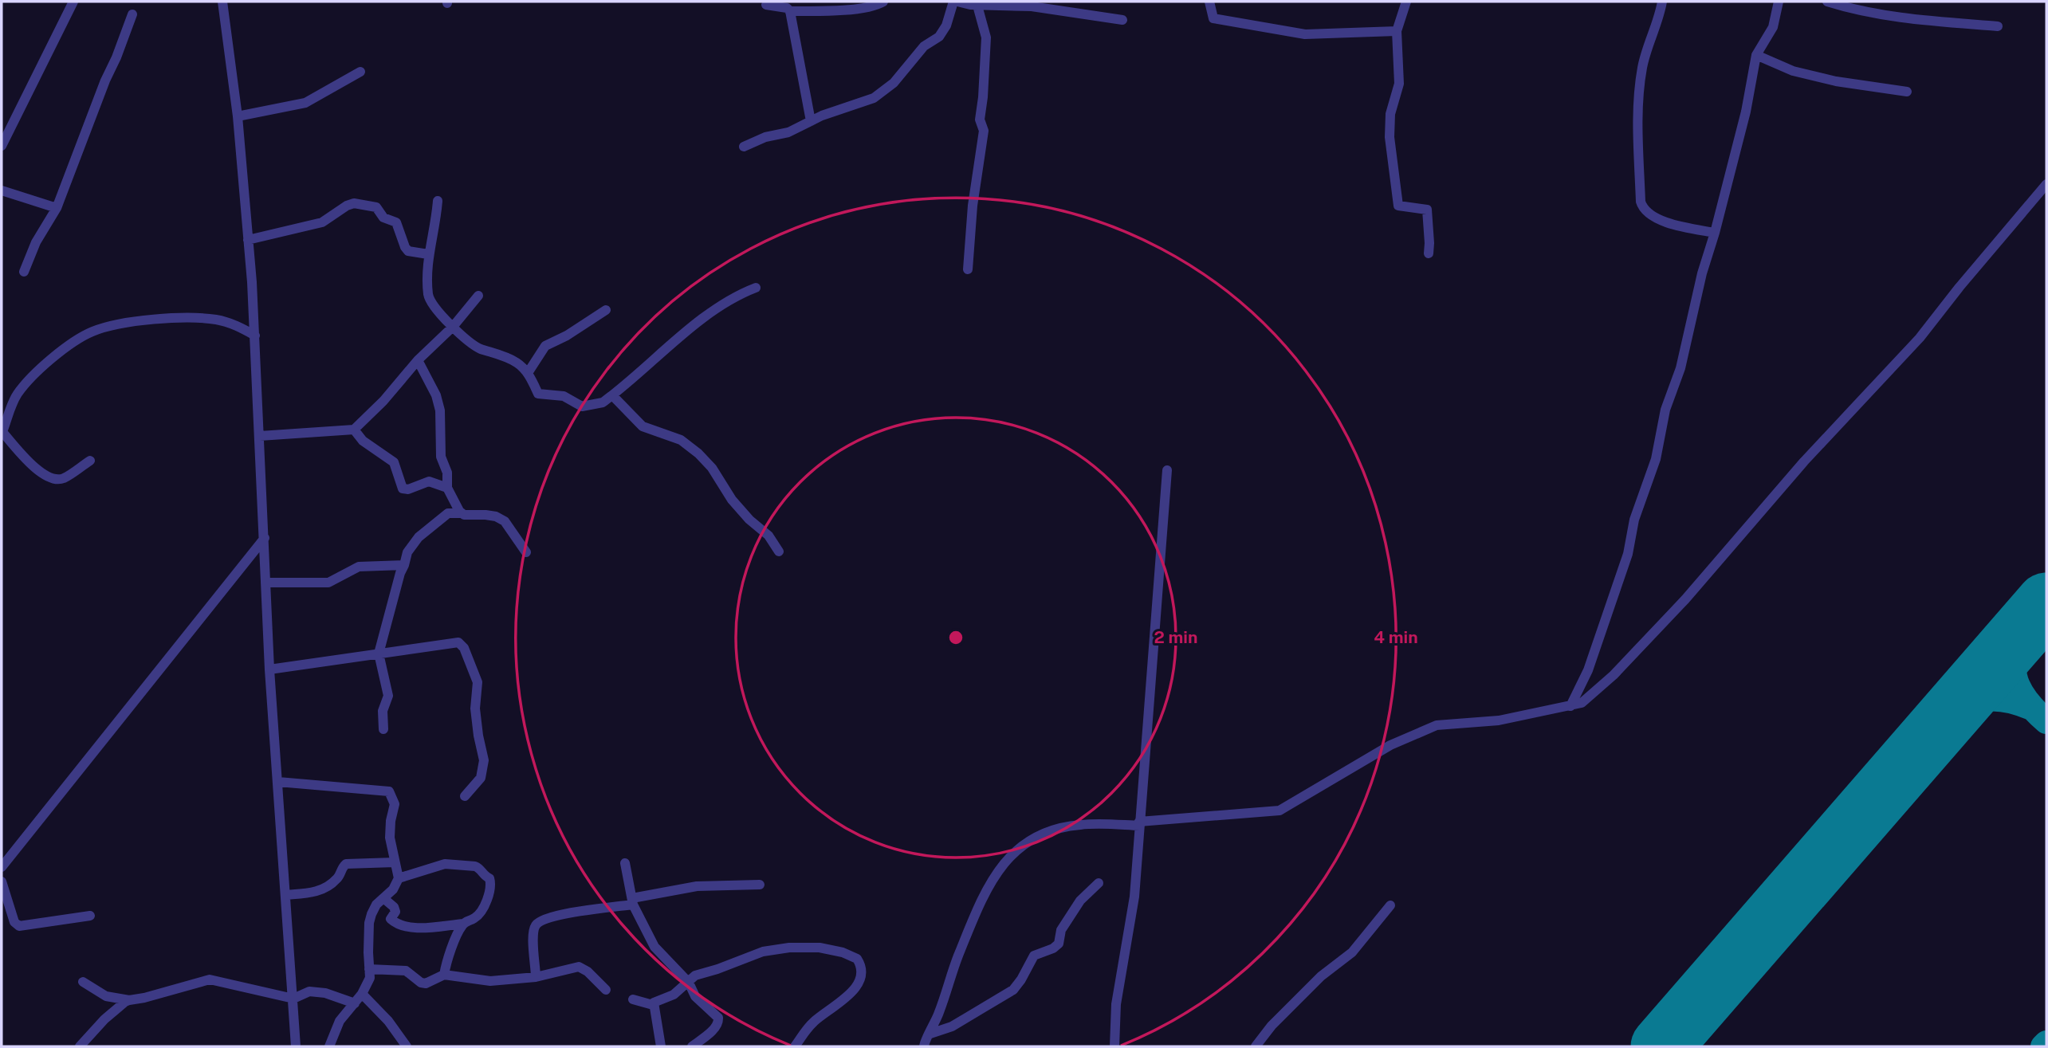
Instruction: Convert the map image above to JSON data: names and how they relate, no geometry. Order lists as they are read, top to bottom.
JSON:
{
  "rings": ["2 min", "4 min"]
}
